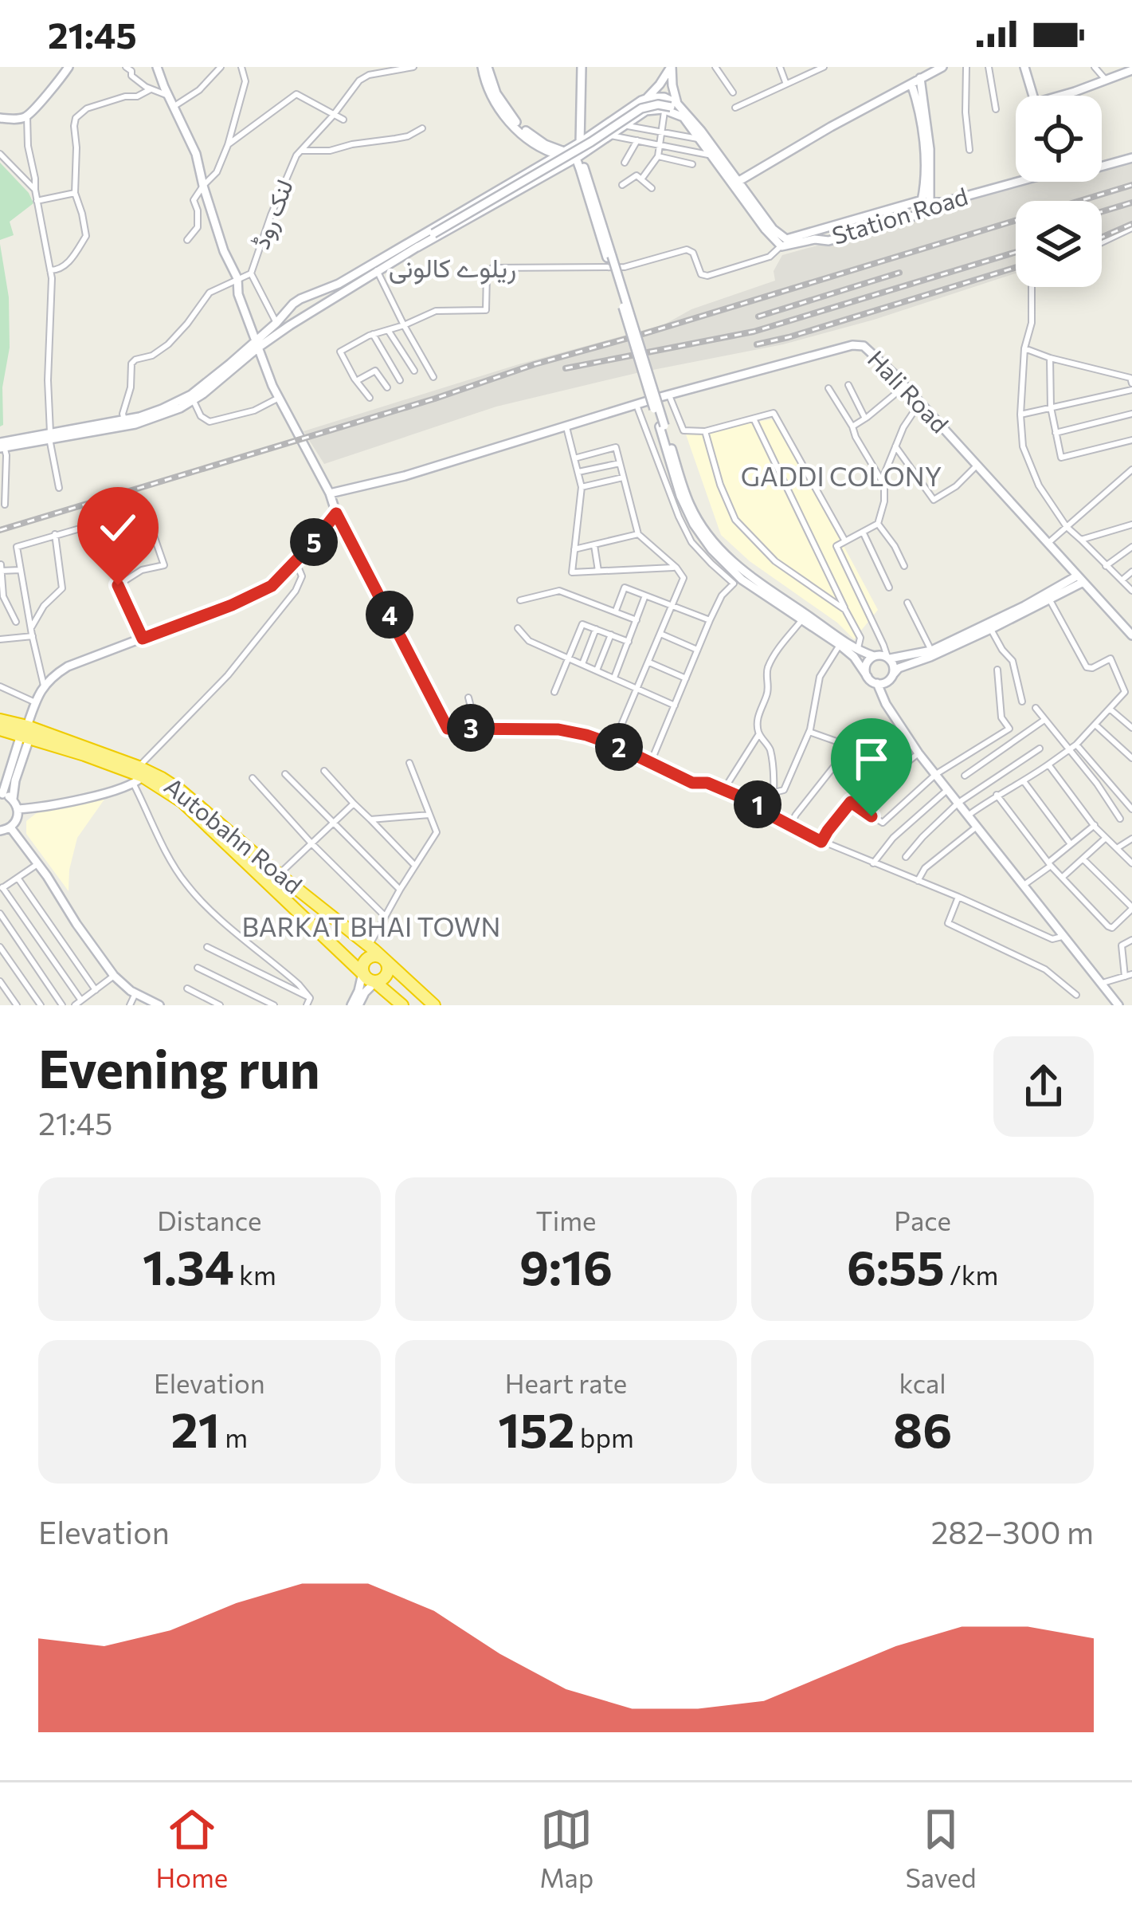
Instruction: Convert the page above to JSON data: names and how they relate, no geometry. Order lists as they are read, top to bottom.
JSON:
{
  "streets": {
    "highway": ["Autobahn Road"],
    "street": ["لنک روڈ", "Station Road", "Hali Road"]
  },
  "districts": ["ریلوے کالونی", "GADDI COLONY", "BARKAT BHAI TOWN"],
  "page": {
    "status": "21:45",
    "pins": [
      "5",
      "4",
      "3",
      "2",
      "1"
    ],
    "heading": ["Evening run", "21:45"],
    "stats": [
      ["Distance", "1.34 km"],
      ["Time", "9:16"],
      ["Pace", "6:55 /km"],
      ["Elevation", "21 m"],
      ["Heart rate", "152 bpm"],
      ["kcal", "86"]
    ],
    "chart": ["Elevation", "282–300 m"],
    "tabs": ["Home", "Map", "Saved"]
  }
}
